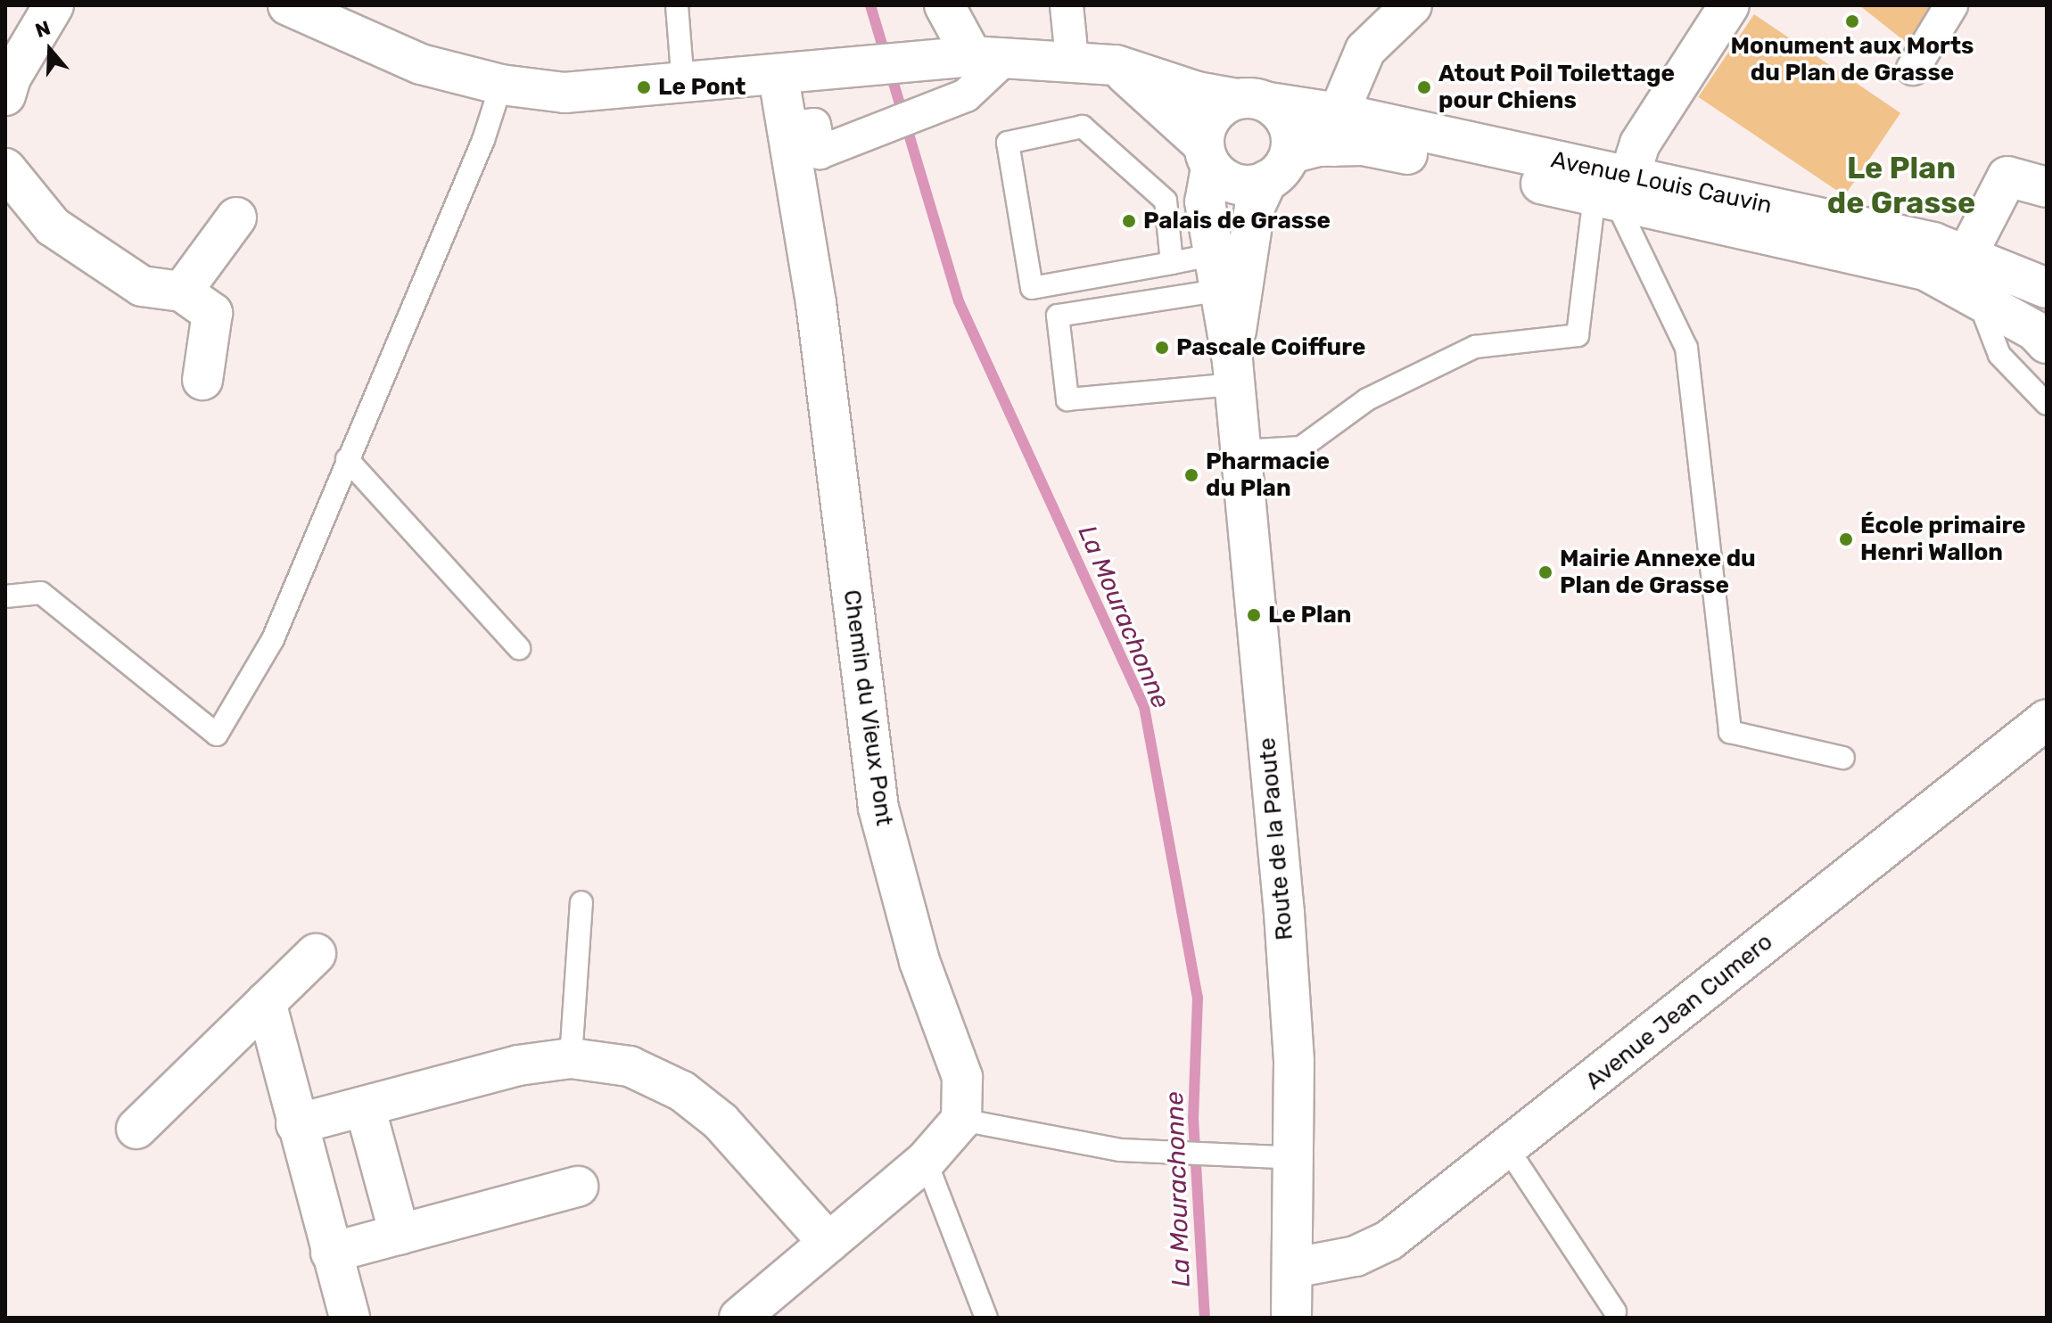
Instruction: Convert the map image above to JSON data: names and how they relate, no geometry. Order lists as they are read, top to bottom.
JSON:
{
  "streets": {
    "street": [
      "Avenue Louis Cauvin",
      "Chemin du Vieux Pont",
      "Route de la Paoute",
      "Avenue Jean Cumero"
    ]
  },
  "crossings": [
    ["Avenue Louis Cauvin", "Chemin du Vieux Pont"],
    ["Avenue Louis Cauvin", "Route de la Paoute"],
    ["Route de la Paoute", "Avenue Jean Cumero"]
  ],
  "districts": ["Le Plan de Grasse"],
  "water": ["La Mourachonne"],
  "places": [
    "Monument aux Morts du Plan de Grasse",
    "Le Pont",
    "Atout Poil Toilettage pour Chiens",
    "Palais de Grasse",
    "Pascale Coiffure",
    "Pharmacie du Plan",
    "École primaire Henri Wallon",
    "Mairie Annexe du Plan de Grasse",
    "Le Plan"
  ],
  "north": "top"
}
